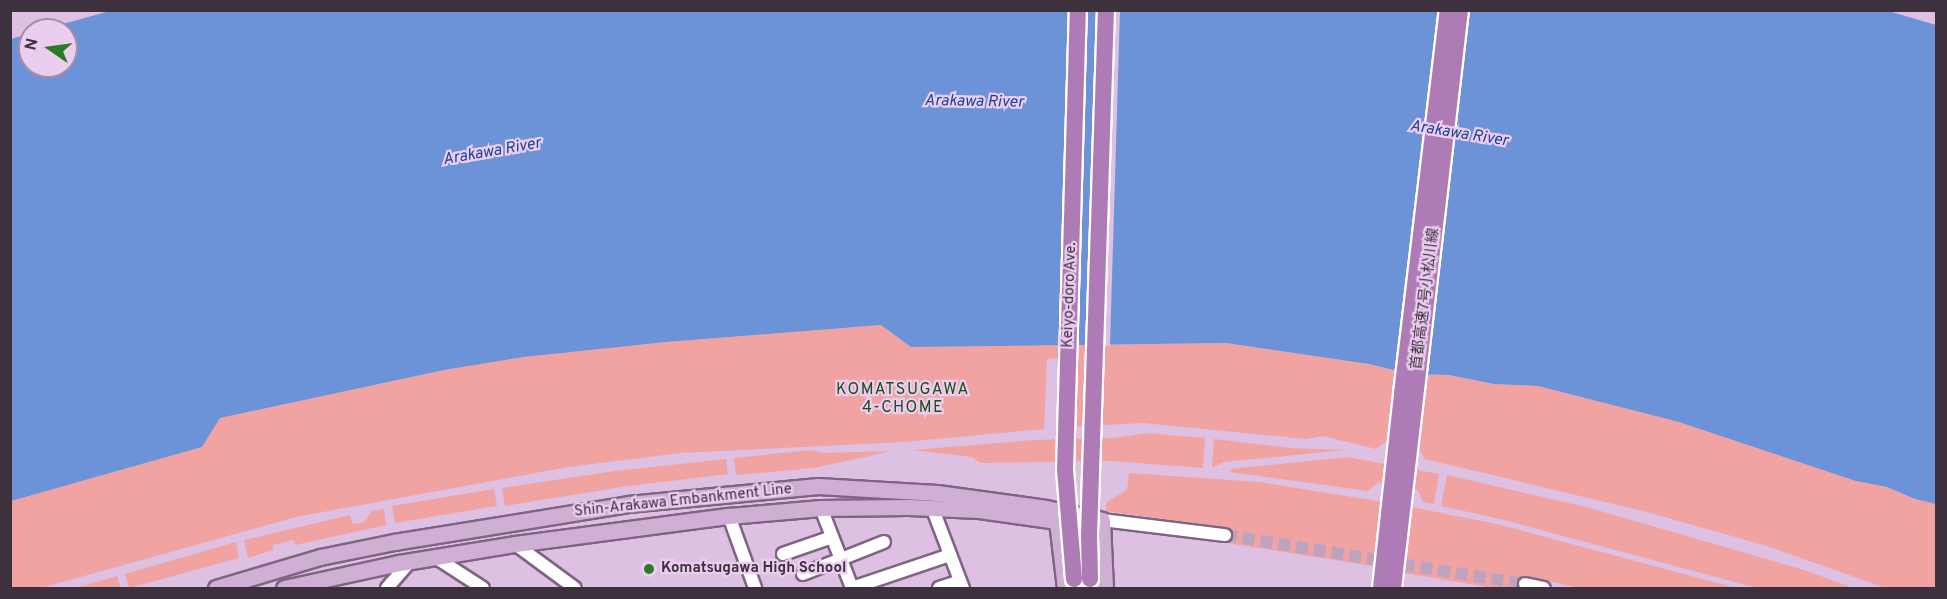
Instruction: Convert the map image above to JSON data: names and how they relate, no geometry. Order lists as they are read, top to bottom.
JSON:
{
  "streets": {
    "highway": ["Keiyo-doro Ave.", "首都高速7号小松川線"],
    "main road": ["Shin-Arakawa Embankment Line"]
  },
  "districts": ["KOMATSUGAWA 4-CHOME"],
  "water": ["Arakawa River"],
  "places": ["Komatsugawa High School"],
  "north": "left"
}
